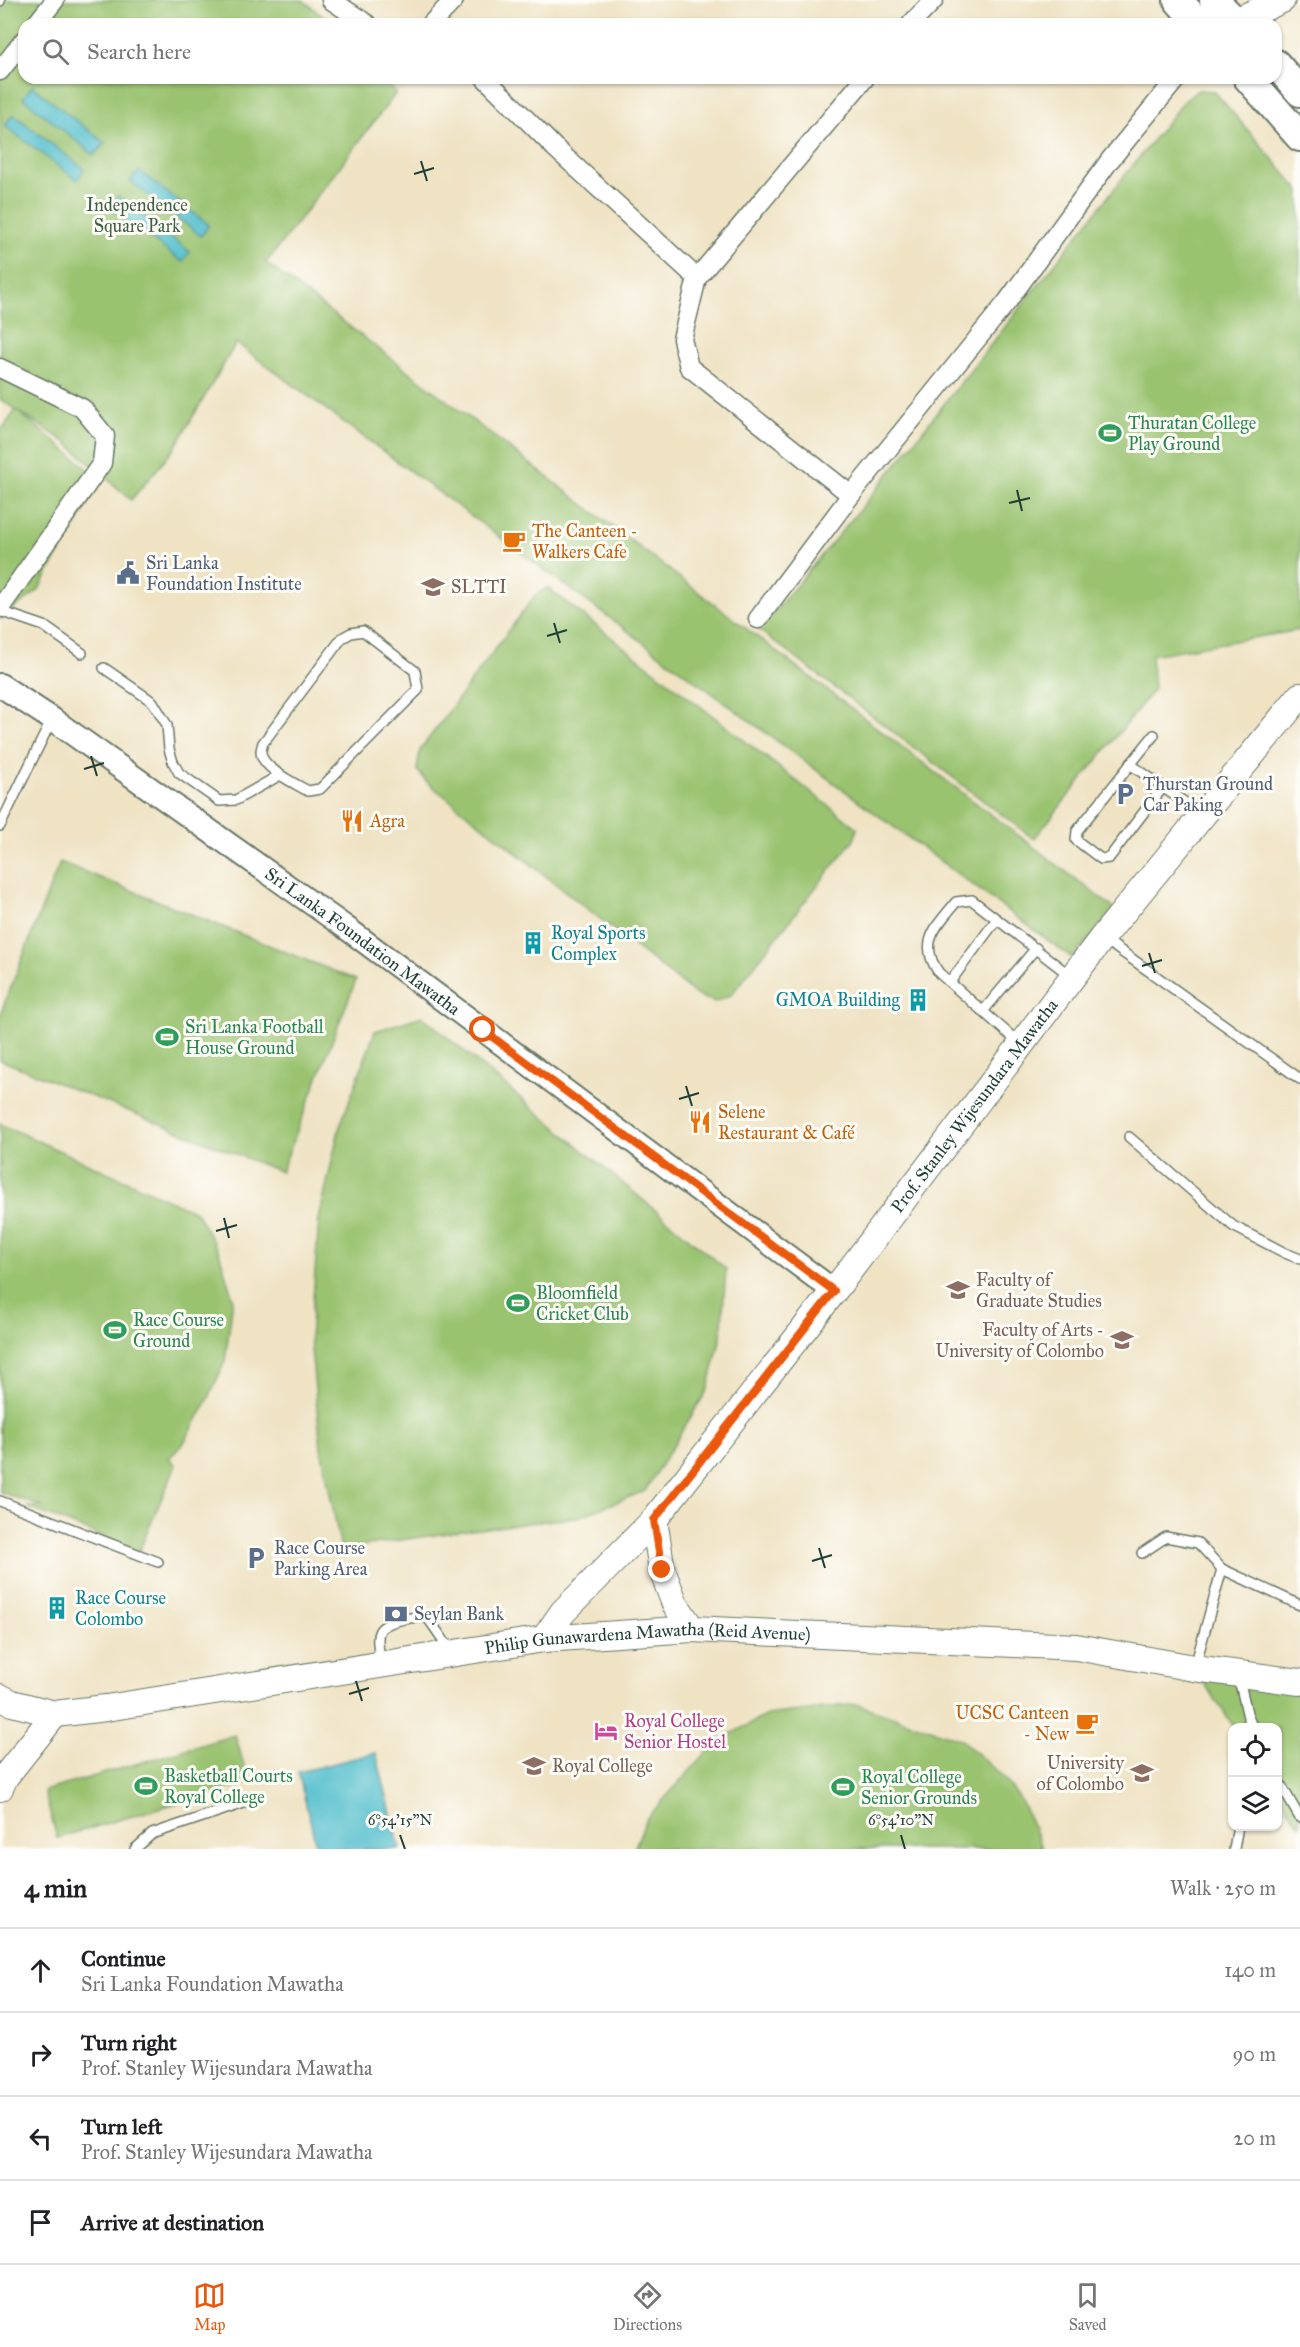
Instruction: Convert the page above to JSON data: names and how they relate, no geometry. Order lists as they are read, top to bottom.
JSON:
{
  "streets": {
    "main road": ["Prof. Stanley Wijesundara Mawatha", "Philip Gunawardena Mawatha (Reid Avenue)"],
    "street": ["Sri Lanka Foundation Mawatha"]
  },
  "crossings": [
    ["Sri Lanka Foundation Mawatha", "Prof. Stanley Wijesundara Mawatha"],
    ["Prof. Stanley Wijesundara Mawatha", "Philip Gunawardena Mawatha (Reid Avenue)"]
  ],
  "parks": ["Independence Square Park"],
  "places": {
    "sports": [
      "Thuratan College Play Ground",
      "Sri Lanka Football House Ground",
      "Bloomfield Cricket Club",
      "Race Course Ground",
      "Basketball Courts Royal College",
      "Royal College Senior Grounds"
    ],
    "cafe": ["The Canteen - Walkers Cafe", "UCSC Canteen - New"],
    "public building": ["Sri Lanka Foundation Institute"],
    "school or university": [
      "SLTTI",
      "Faculty of Graduate Studies",
      "Faculty of Arts - University of Colombo",
      "Royal College",
      "University of Colombo"
    ],
    "parking": ["Thurstan Ground Car Paking", "Race Course Parking Area"],
    "restaurant": ["Agra", "Selene Restaurant & Café"],
    "building": ["Royal Sports Complex", "GMOA Building", "Race Course Colombo"],
    "bank": ["Seylan Bank"],
    "hotel": ["Royal College Senior Hostel"]
  },
  "page": {
    "search": "Search here",
    "heading": ["4 min", "Walk · 250 m"],
    "list": [
      ["Continue", "Sri Lanka Foundation Mawatha", "140 m"],
      ["Turn right", "Prof. Stanley Wijesundara Mawatha", "90 m"],
      ["Turn left", "Prof. Stanley Wijesundara Mawatha", "20 m"],
      "Arrive at destination"
    ],
    "nav": ["Map", "Directions", "Saved"]
  },
  "coordinates": ["6°54'15\"N", "6°54'10\"N"]
}
